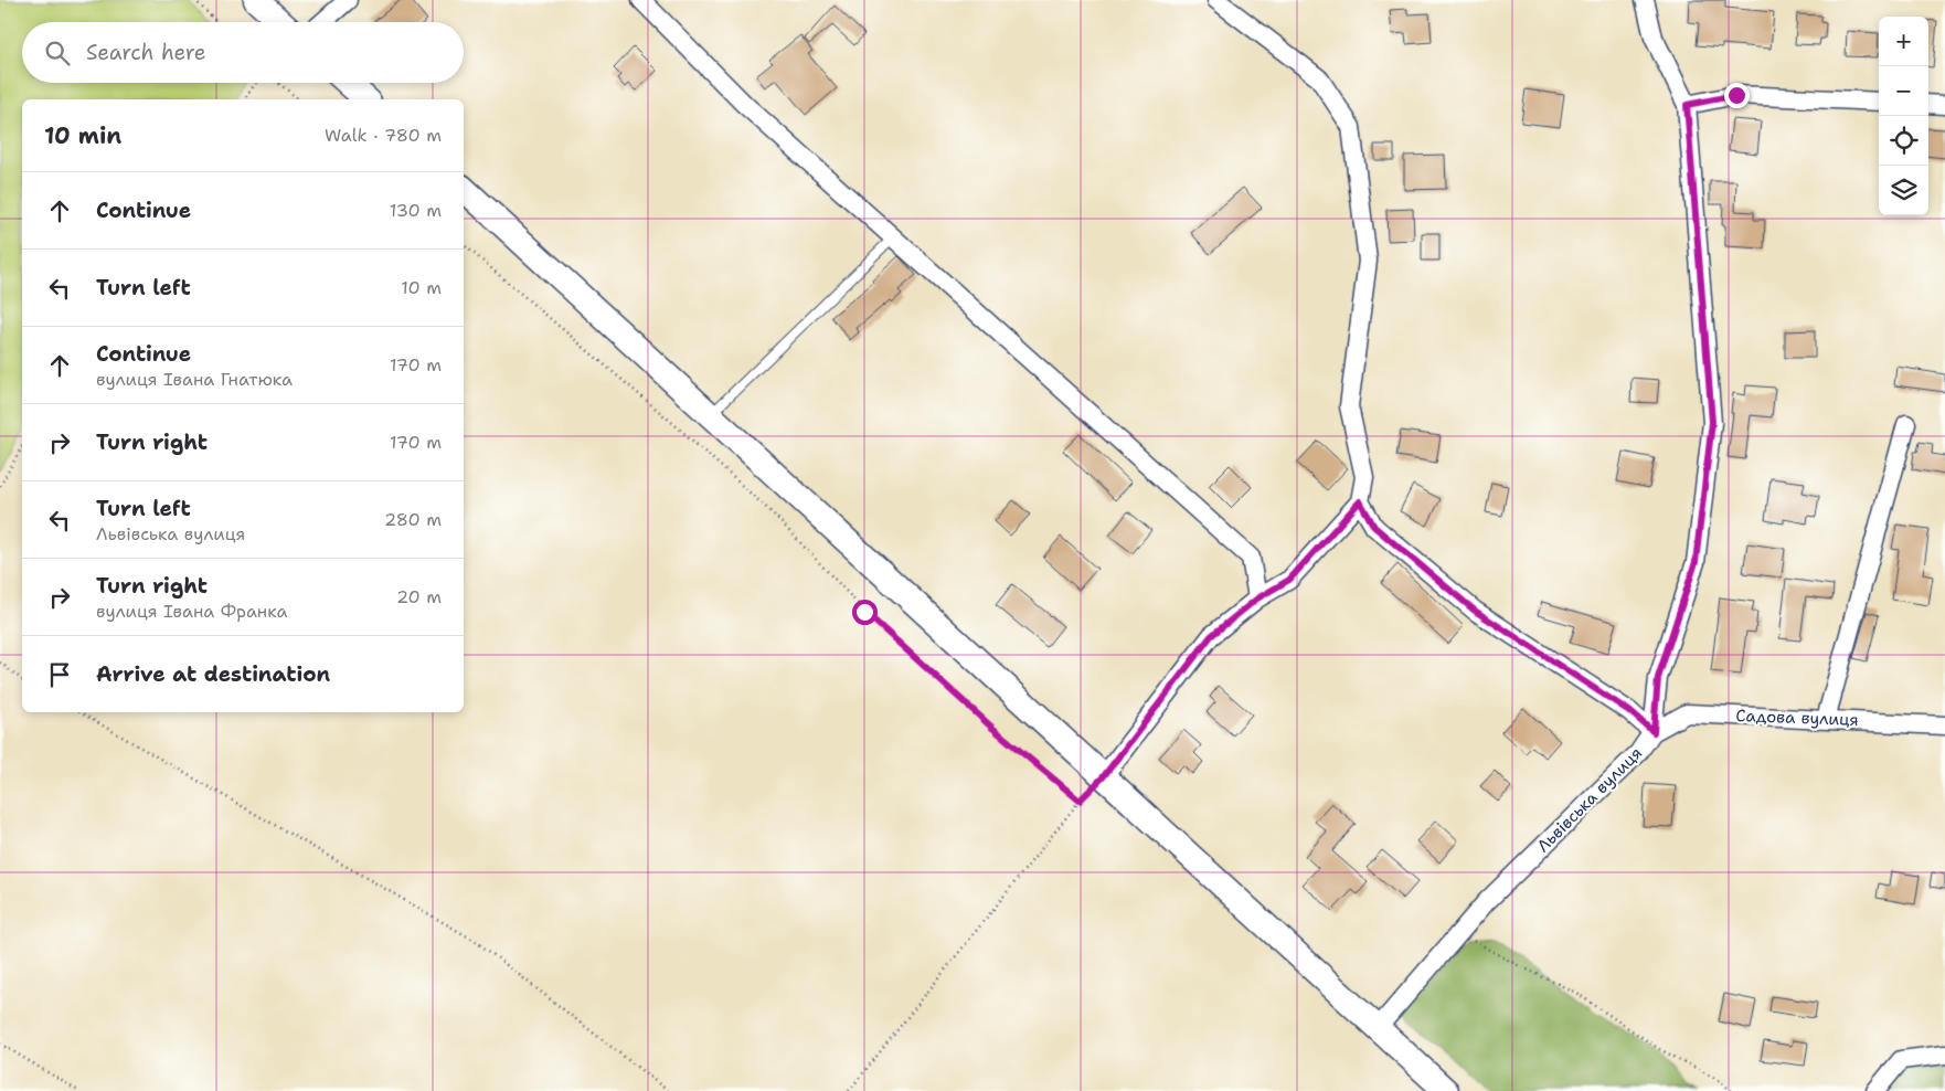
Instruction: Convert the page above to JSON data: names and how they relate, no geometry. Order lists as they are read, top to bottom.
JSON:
{
  "streets": {
    "street": ["Садова вулиця", "Львівська вулиця"]
  },
  "crossings": [
    ["Садова вулиця", "Львівська вулиця"]
  ],
  "page": {
    "map_buttons": ["+", "−"],
    "search": "Search here",
    "heading": ["10 min", "Walk · 780 m"],
    "list": [
      ["Continue", "130 m"],
      ["Turn left", "10 m"],
      ["Continue", "вулиця Івана Гнатюка", "170 m"],
      ["Turn right", "170 m"],
      ["Turn left", "Львівська вулиця", "280 m"],
      ["Turn right", "вулиця Івана Франка", "20 m"],
      "Arrive at destination"
    ]
  }
}
